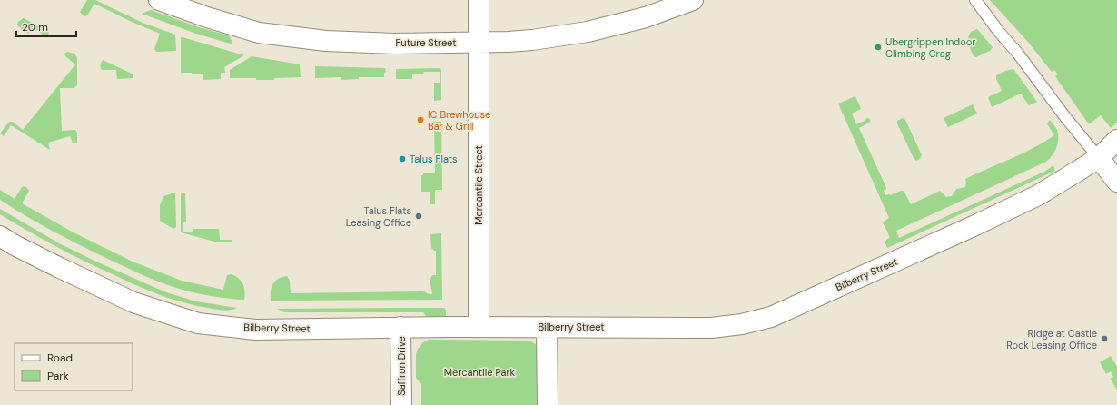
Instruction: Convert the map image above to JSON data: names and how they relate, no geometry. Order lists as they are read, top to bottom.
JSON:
{
  "streets": {
    "street": [
      "Future Street",
      "Mercantile Street",
      "Bilberry Street",
      "Saffron Drive"
    ]
  },
  "crossings": [
    ["Future Street", "Mercantile Street"],
    ["Mercantile Street", "Bilberry Street"],
    ["Bilberry Street", "Saffron Drive"]
  ],
  "parks": ["Mercantile Park"],
  "places": [
    "Ubergrippen Indoor Climbing Crag",
    "IC Brewhouse Bar & Grill",
    "Talus Flats",
    "Talus Flats Leasing Office",
    "Ridge at Castle Rock Leasing Office"
  ],
  "legend": ["Road", "Park"],
  "scale_bar": "20 m"
}
